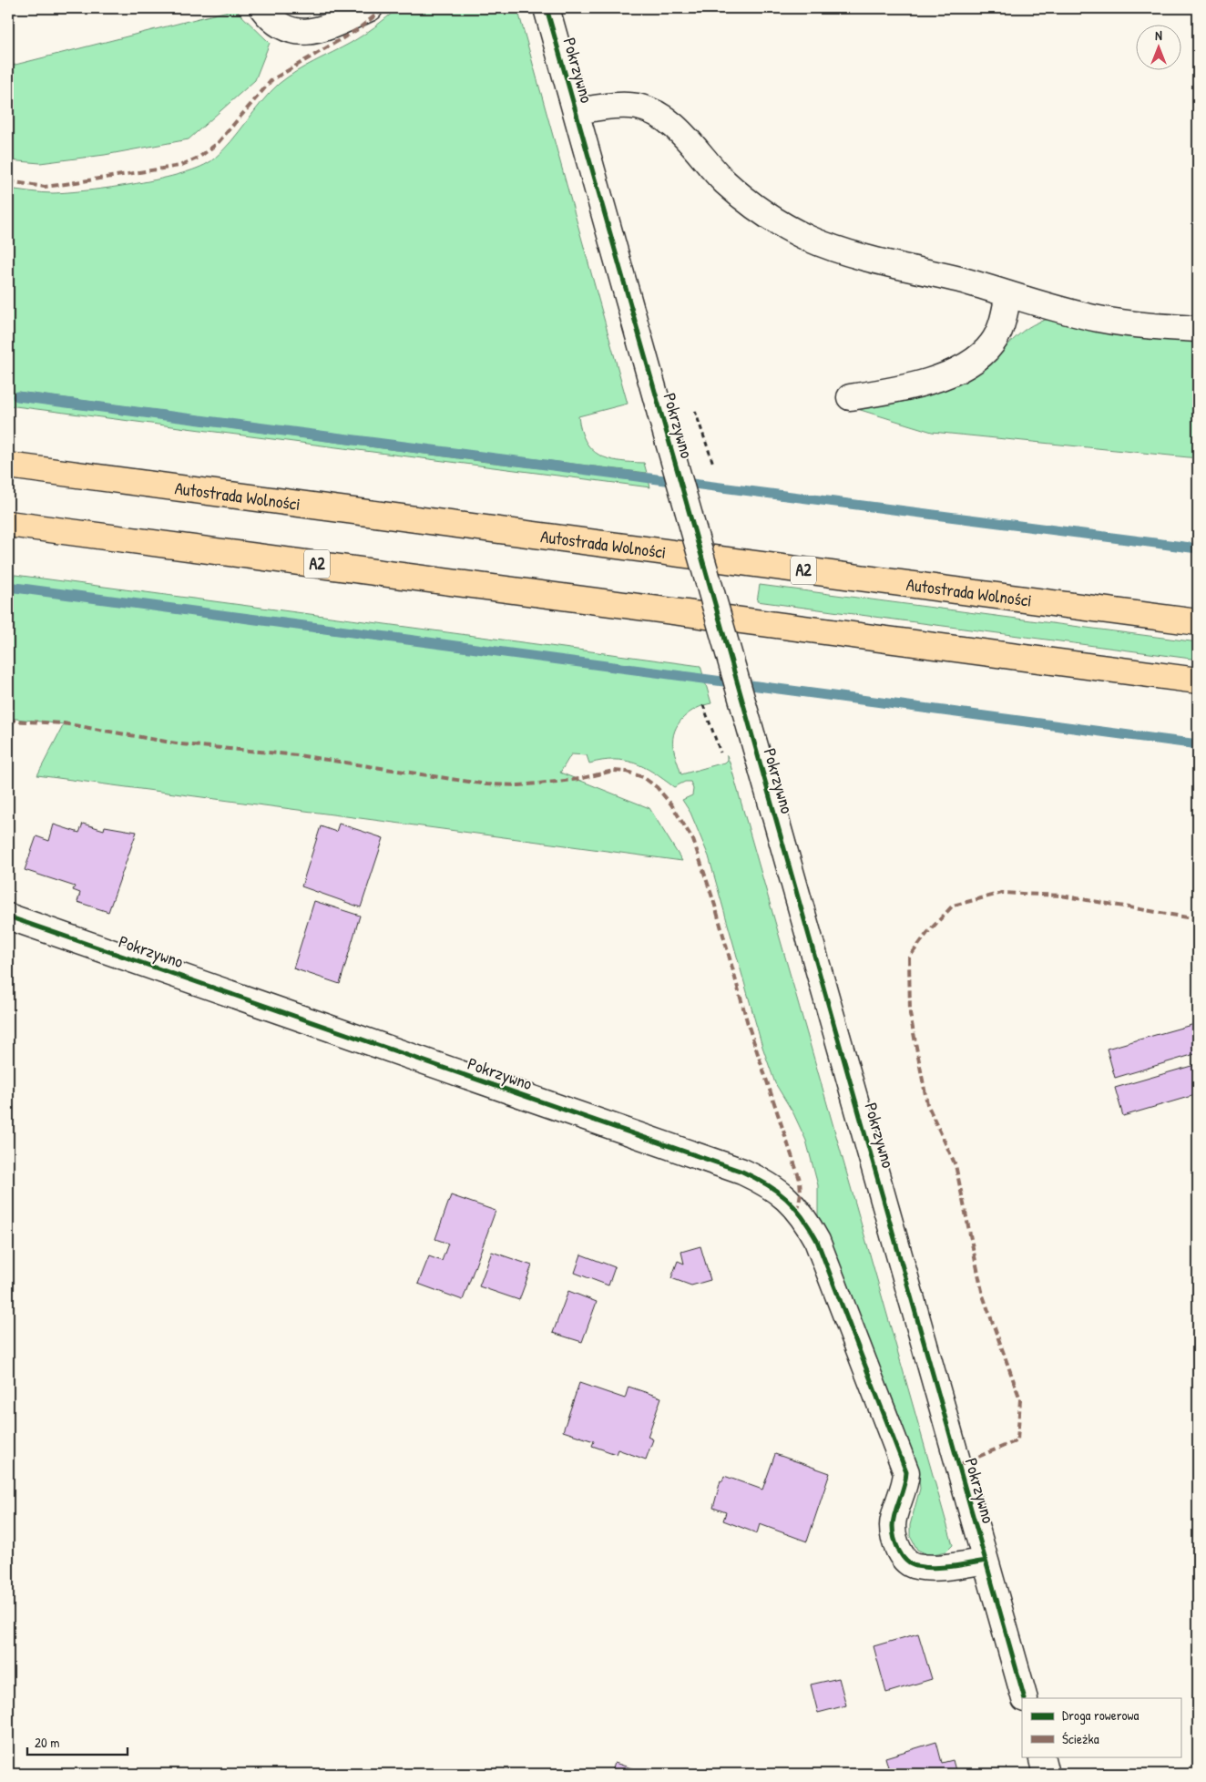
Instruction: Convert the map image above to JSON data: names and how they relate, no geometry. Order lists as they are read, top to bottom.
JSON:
{
  "streets": {
    "highway": ["Autostrada Wolności", "A2"],
    "street": ["Pokrzywno"]
  },
  "legend": ["Droga rowerowa", "Ścieżka"],
  "scale_bar": "20 m",
  "north": "top"
}
